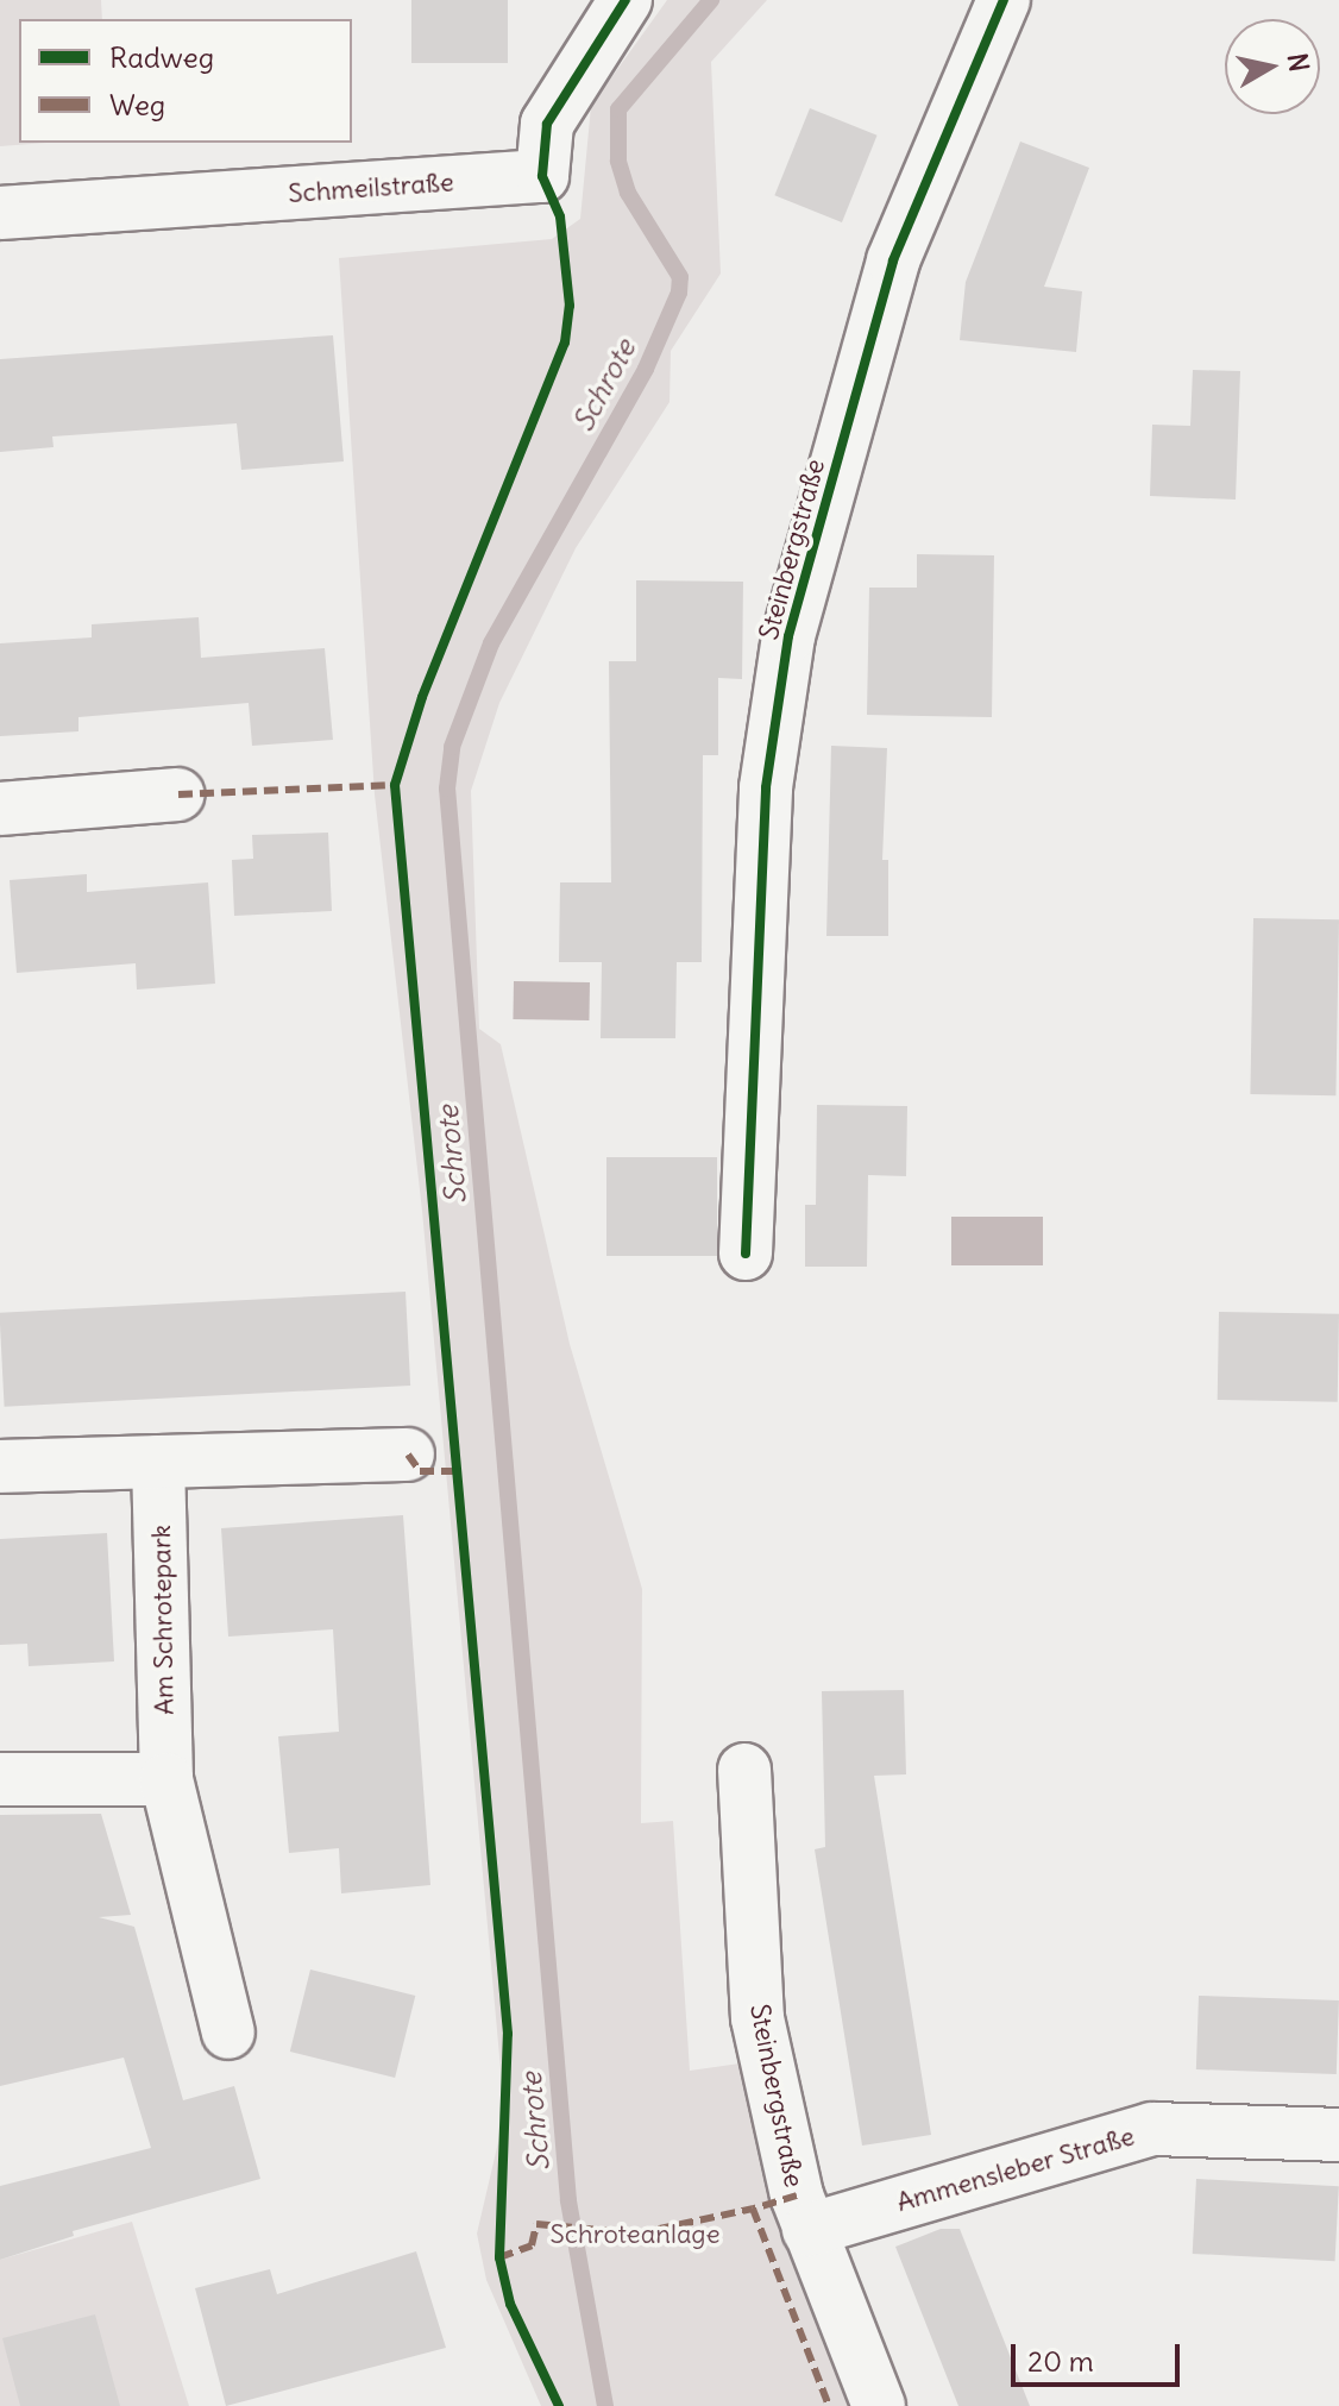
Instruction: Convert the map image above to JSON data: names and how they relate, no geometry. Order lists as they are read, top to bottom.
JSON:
{
  "streets": {
    "street": [
      "Schmeilstraße",
      "Steinbergstraße",
      "Am Schrotepark",
      "Ammensleber Straße"
    ]
  },
  "crossings": [
    ["Steinbergstraße", "Ammensleber Straße"]
  ],
  "water": ["Schrote"],
  "parks": ["Schroteanlage"],
  "legend": ["Radweg", "Weg"],
  "scale_bar": "20 m",
  "north": "right"
}
